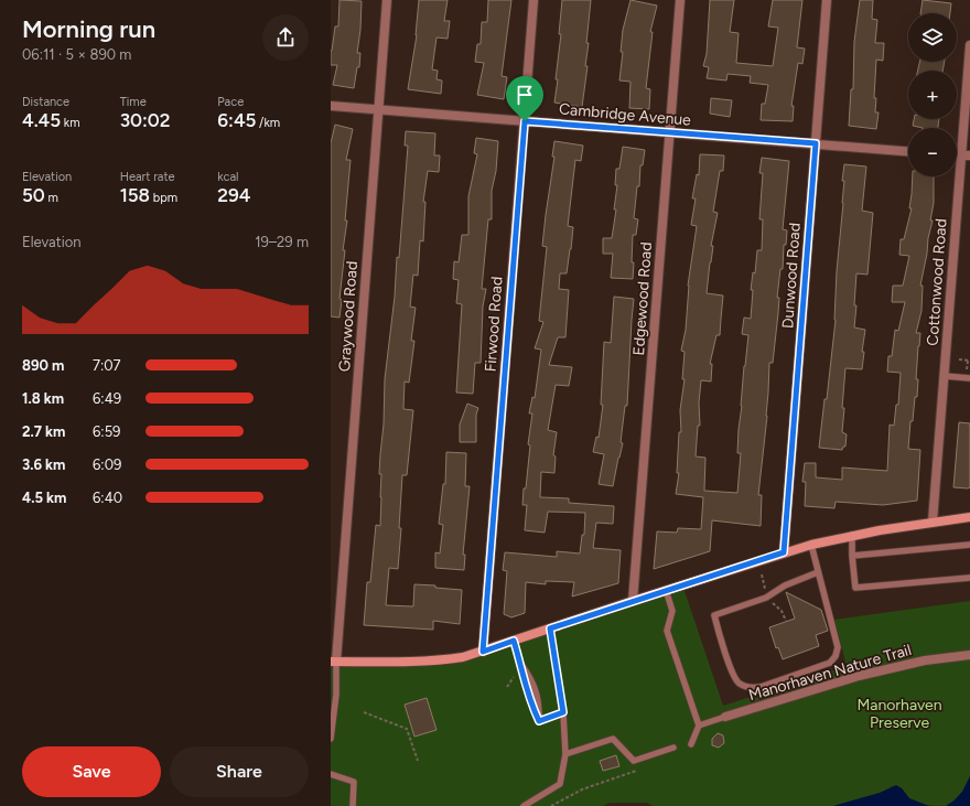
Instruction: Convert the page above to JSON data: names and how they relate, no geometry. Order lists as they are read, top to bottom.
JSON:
{
  "streets": {
    "street": [
      "Cambridge Avenue",
      "Dunwood Road",
      "Cottonwood Road",
      "Edgewood Road",
      "Graywood Road",
      "Firwood Road",
      "Manorhaven Nature Trail"
    ]
  },
  "crossings": [
    ["Cambridge Avenue", "Dunwood Road"],
    ["Cambridge Avenue", "Edgewood Road"],
    ["Cambridge Avenue", "Graywood Road"],
    ["Cambridge Avenue", "Firwood Road"]
  ],
  "parks": ["Manorhaven Preserve"],
  "page": {
    "heading": ["Morning run", "06:11 · 5 × 890 m"],
    "map_buttons": ["+", "−"],
    "stats": [
      ["Distance", "4.45 km"],
      ["Time", "30:02"],
      ["Pace", "6:45 /km"],
      ["Elevation", "50 m"],
      ["Heart rate", "158 bpm"],
      ["kcal", "294"]
    ],
    "chart": ["Elevation", "19–29 m"],
    "list": [
      {
        "name": "890 m",
        "note": "7:07"
      },
      {
        "name": "1.8 km",
        "note": "6:49"
      },
      {
        "name": "2.7 km",
        "note": "6:59"
      },
      {
        "name": "3.6 km",
        "note": "6:09"
      },
      {
        "name": "4.5 km",
        "note": "6:40"
      }
    ],
    "buttons": ["Save", "Share"]
  }
}
